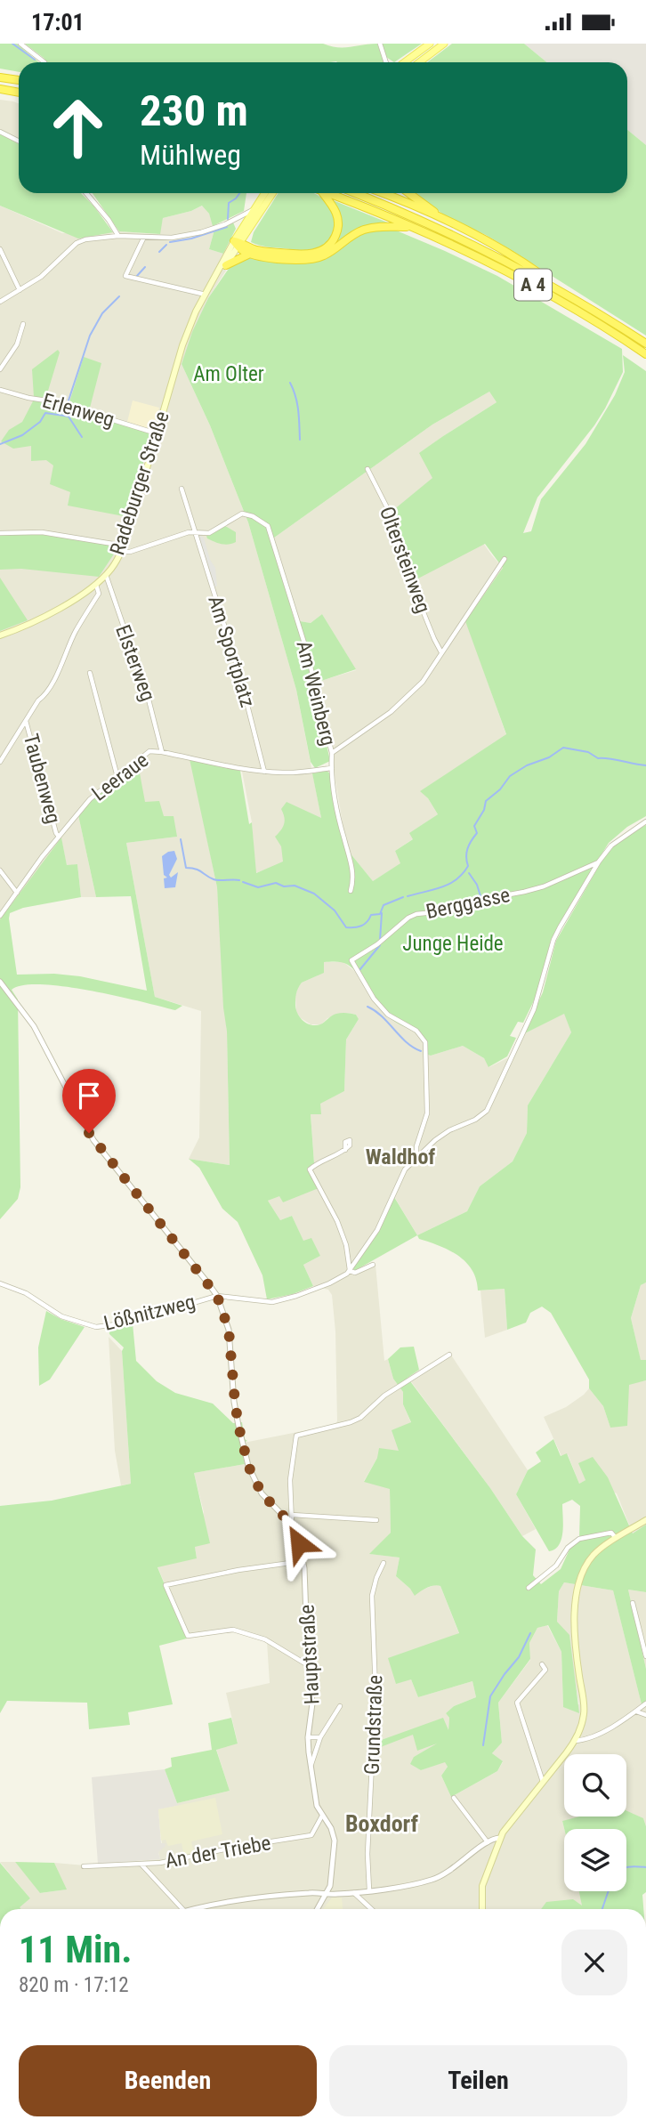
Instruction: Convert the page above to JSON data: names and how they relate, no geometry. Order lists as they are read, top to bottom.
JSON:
{
  "streets": {
    "highway": ["A 4"],
    "main road": ["Radeburger Straße"],
    "street": [
      "Erlenweg",
      "Oltersteinweg",
      "Am Sportplatz",
      "Elsterweg",
      "Am Weinberg",
      "Leeraue",
      "Taubenweg",
      "Berggasse",
      "Lößnitzweg",
      "Hauptstraße",
      "Grundstraße",
      "An der Triebe"
    ]
  },
  "crossings": [
    ["Erlenweg", "Radeburger Straße"],
    ["Radeburger Straße", "Elsterweg"],
    ["Am Sportplatz", "Am Weinberg"],
    ["Am Sportplatz", "Leeraue"],
    ["Elsterweg", "Leeraue"],
    ["Am Weinberg", "Leeraue"],
    ["Leeraue", "Taubenweg"],
    ["Lößnitzweg", "Hauptstraße"],
    ["Hauptstraße", "An der Triebe"]
  ],
  "districts": ["Waldhof", "Boxdorf"],
  "parks": ["Am Olter", "Junge Heide"],
  "page": {
    "status": "17:01",
    "turn": ["230 m", "Mühlweg"],
    "heading": ["11 Min.", "820 m · 17:12"],
    "buttons": ["Beenden", "Teilen"]
  }
}
